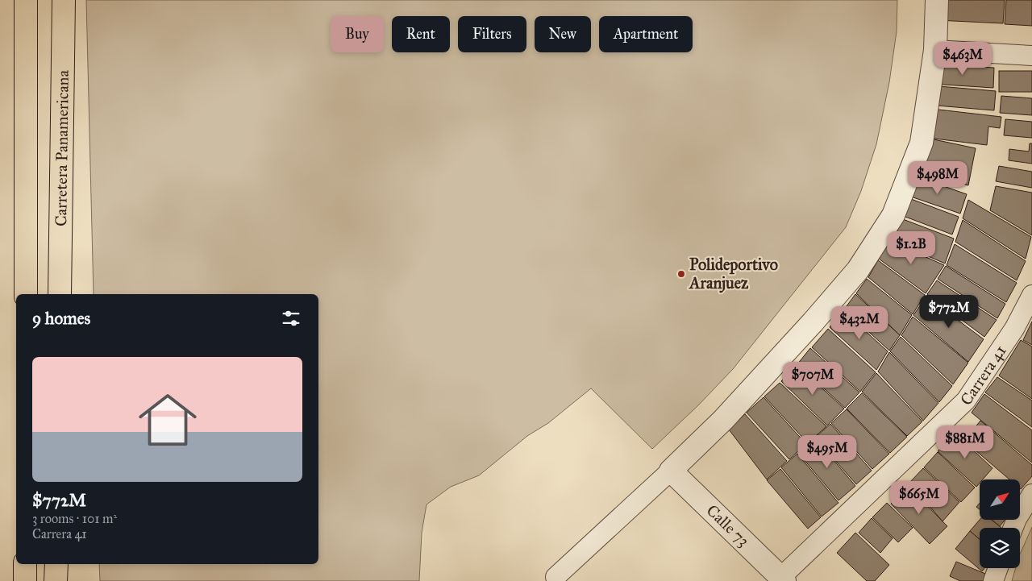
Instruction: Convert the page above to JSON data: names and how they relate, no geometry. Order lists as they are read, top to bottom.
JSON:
{
  "streets": {
    "highway": ["Carretera Panamericana"],
    "street": ["Carrera 41", "Calle 73"]
  },
  "crossings": [
    ["Carrera 41", "Calle 73"]
  ],
  "places": ["Polideportivo Aranjuez"],
  "north": "top right",
  "page": {
    "chip": [
      "Buy",
      "Rent",
      "Filters",
      "New",
      "Apartment"
    ],
    "price": [
      "$463M",
      "$498M",
      "$1.2B",
      "$772M",
      "$432M",
      "$707M",
      "$881M",
      "$495M",
      "$665M"
    ],
    "heading": "9 homes",
    "list": [
      {
        "name": "$772M",
        "note": "3 rooms · 101 m² · Carrera 41"
      }
    ]
  }
}
